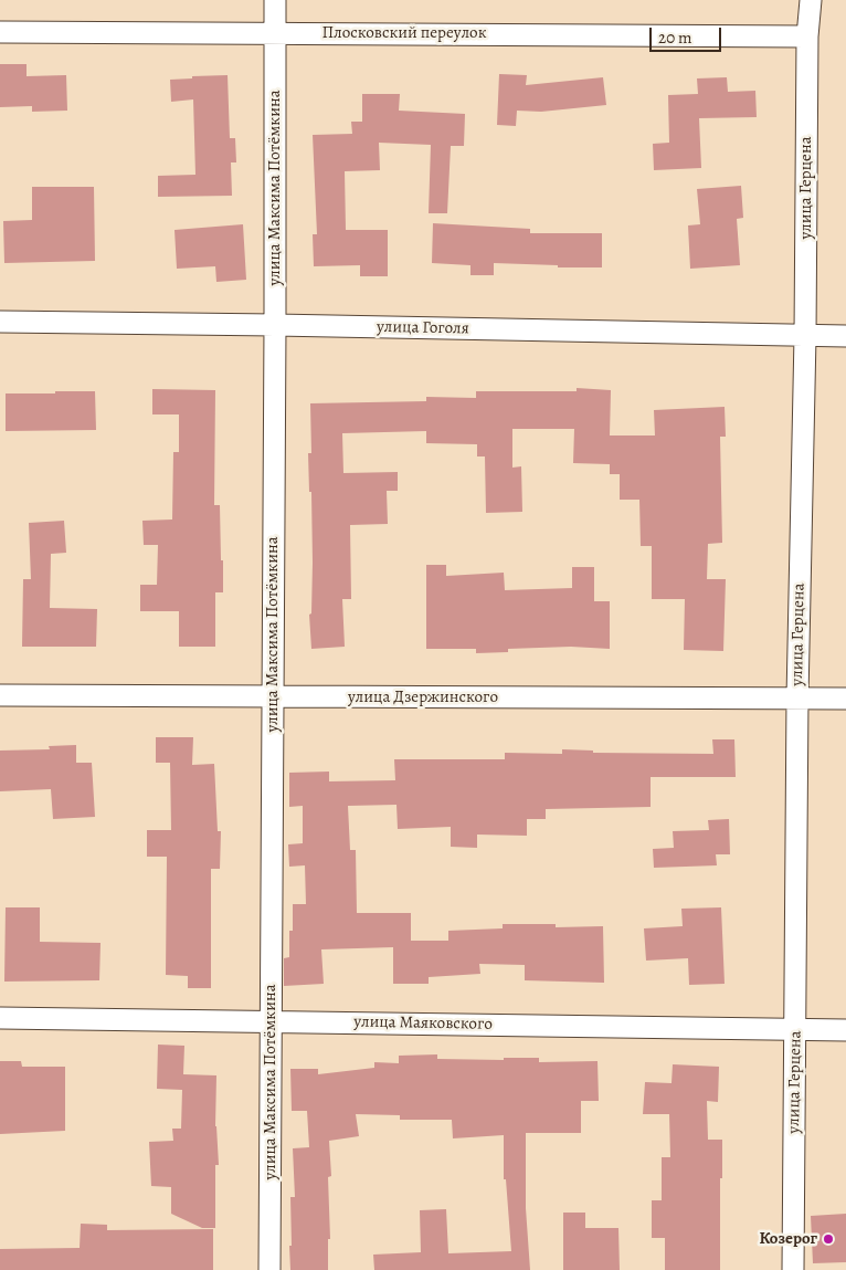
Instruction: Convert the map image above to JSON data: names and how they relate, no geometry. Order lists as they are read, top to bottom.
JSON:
{
  "streets": {
    "street": [
      "Плосковский переулок",
      "улица Максима Потёмкина",
      "улица Герцена",
      "улица Гоголя",
      "улица Дзержинского",
      "улица Маяковского"
    ]
  },
  "crossings": [
    ["Плосковский переулок", "улица Максима Потёмкина"],
    ["Плосковский переулок", "улица Герцена"],
    ["улица Максима Потёмкина", "улица Гоголя"],
    ["улица Максима Потёмкина", "улица Дзержинского"],
    ["улица Максима Потёмкина", "улица Маяковского"],
    ["улица Герцена", "улица Гоголя"],
    ["улица Герцена", "улица Дзержинского"],
    ["улица Герцена", "улица Маяковского"]
  ],
  "places": ["Козерог"],
  "scale_bar": "20 m"
}
